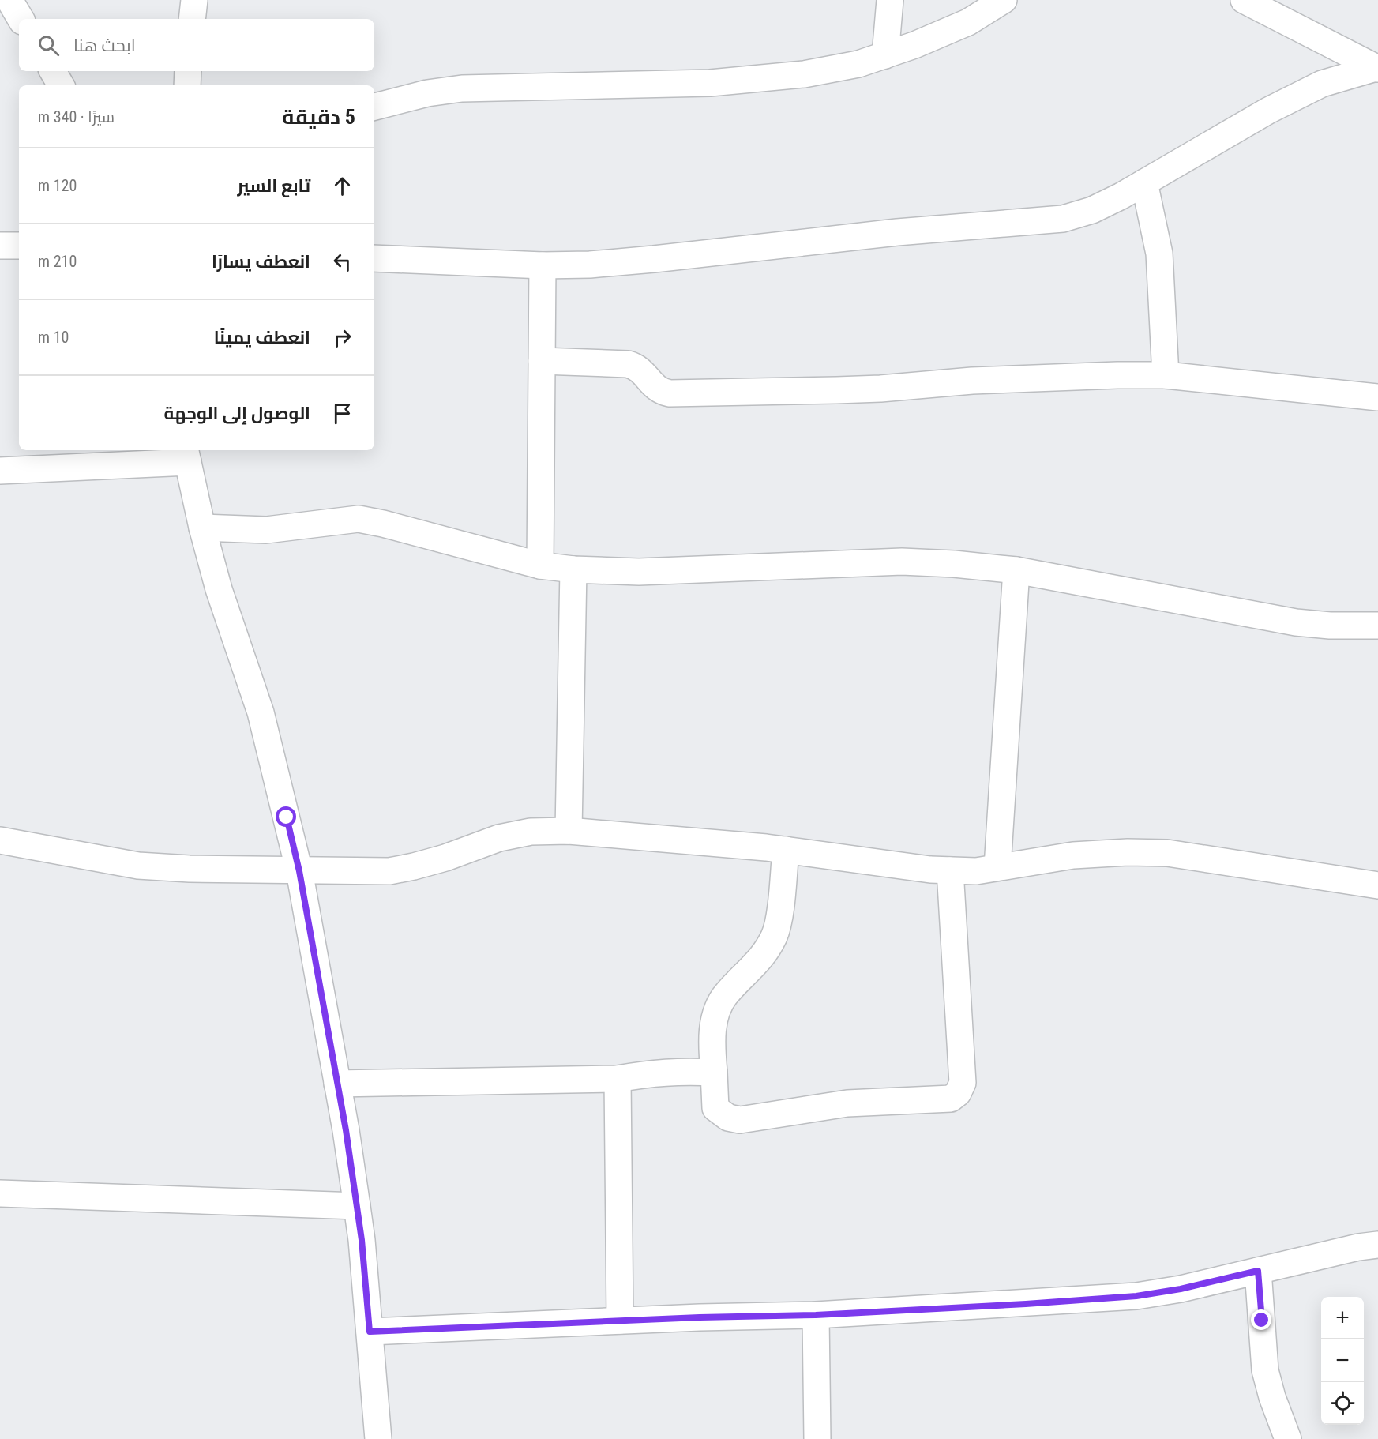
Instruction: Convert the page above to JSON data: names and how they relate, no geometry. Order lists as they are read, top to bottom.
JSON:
{
  "page": {
    "search": "ابحث هنا",
    "heading": ["5 دقيقة", "سيرًا · 340 m"],
    "list": [
      ["تابع السير", "120 m"],
      ["انعطف يسارًا", "210 m"],
      ["انعطف يمينًا", "10 m"],
      "الوصول إلى الوجهة"
    ],
    "map_buttons": ["+", "−"]
  }
}
